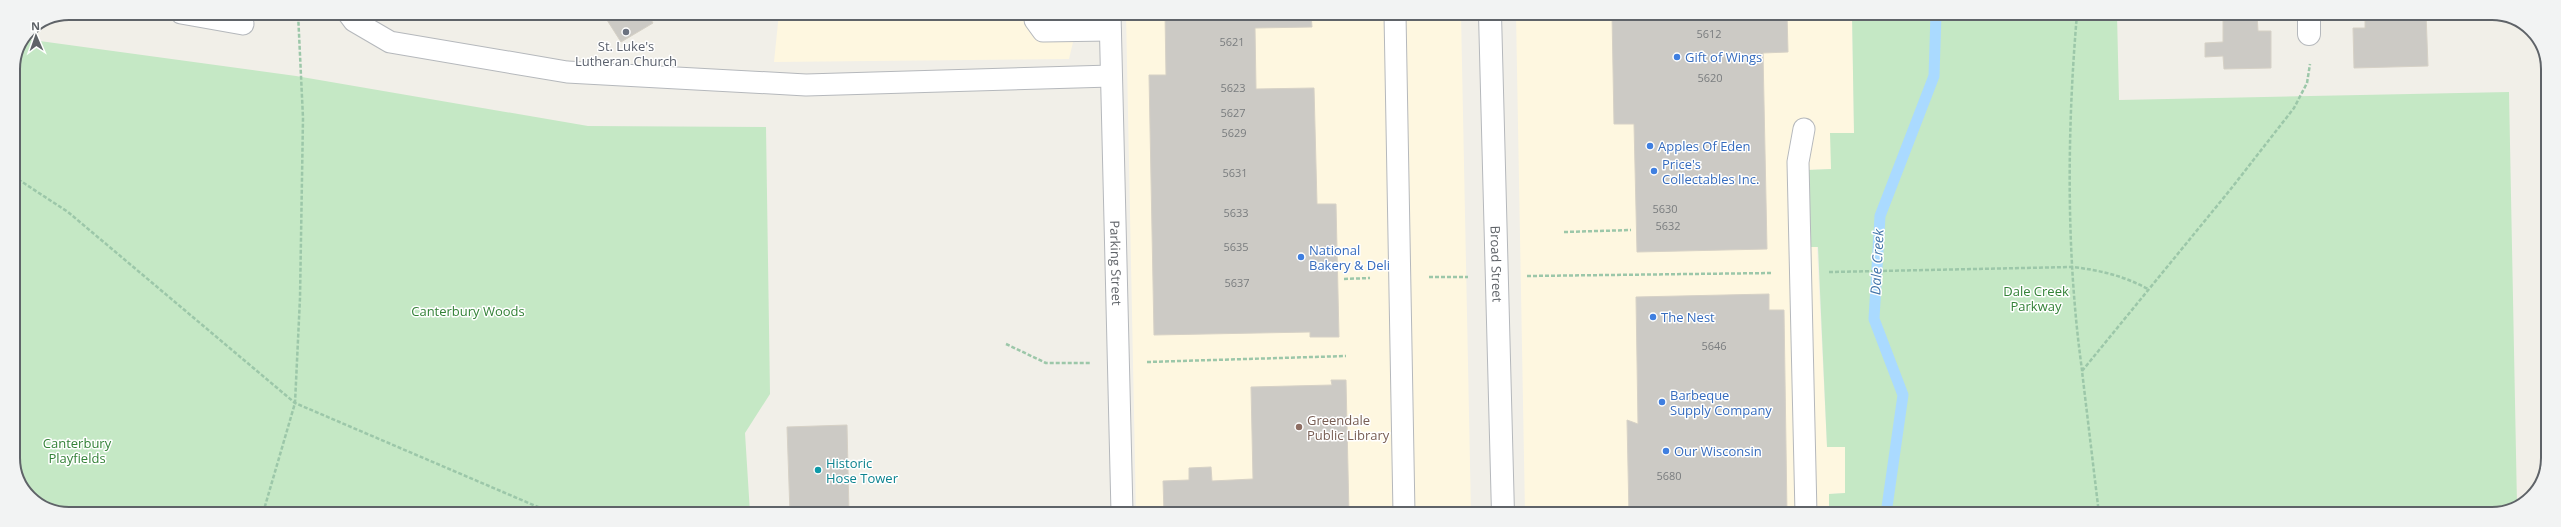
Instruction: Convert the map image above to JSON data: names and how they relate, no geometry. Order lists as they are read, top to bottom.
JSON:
{
  "streets": {
    "street": ["Broad Street"],
    "lane": ["Parking Street"]
  },
  "water": ["Dale Creek"],
  "parks": ["Dale Creek Parkway", "Canterbury Woods", "Canterbury Playfields"],
  "places": [
    "St. Luke's Lutheran Church",
    "Gift of Wings",
    "Apples Of Eden",
    "Price's Collectables Inc.",
    "National Bakery & Deli",
    "The Nest",
    "Barbeque Supply Company",
    "Greendale Public Library",
    "Our Wisconsin",
    "Historic Hose Tower"
  ],
  "house_numbers": [
    "5612",
    "5621",
    "5620",
    "5623",
    "5627",
    "5629",
    "5631",
    "5630",
    "5633",
    "5632",
    "5635",
    "5637",
    "5646",
    "5680"
  ],
  "north": "top"
}
